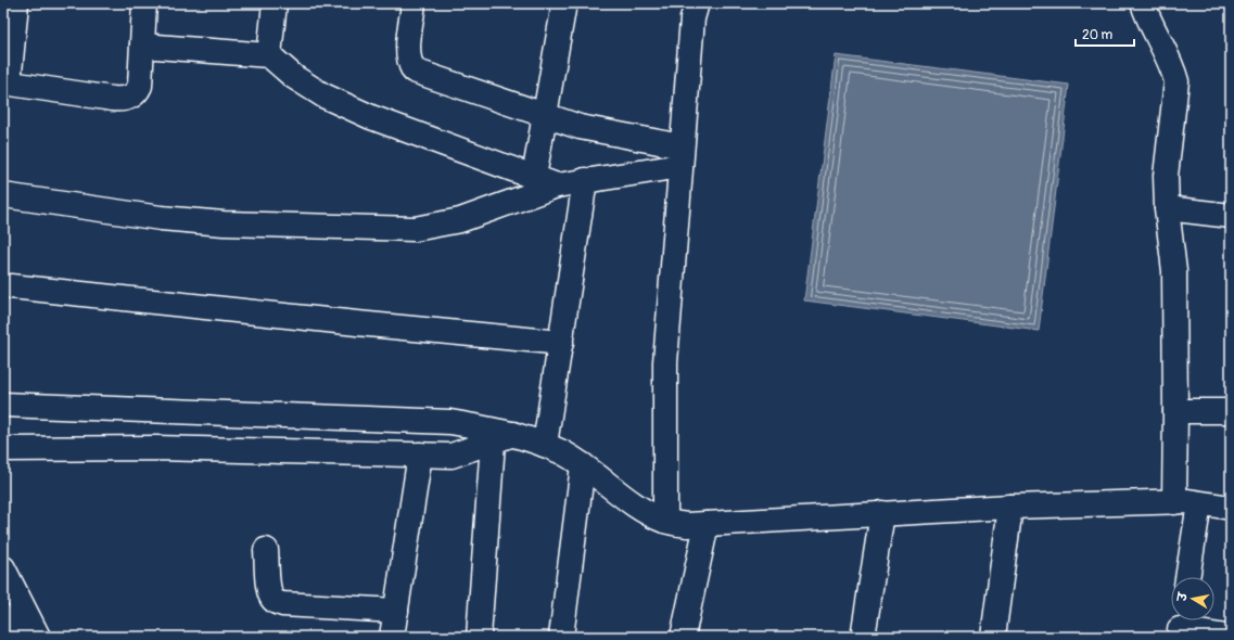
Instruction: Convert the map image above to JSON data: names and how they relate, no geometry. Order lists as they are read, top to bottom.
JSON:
{
  "scale_bar": "20 m",
  "north": "left"
}
